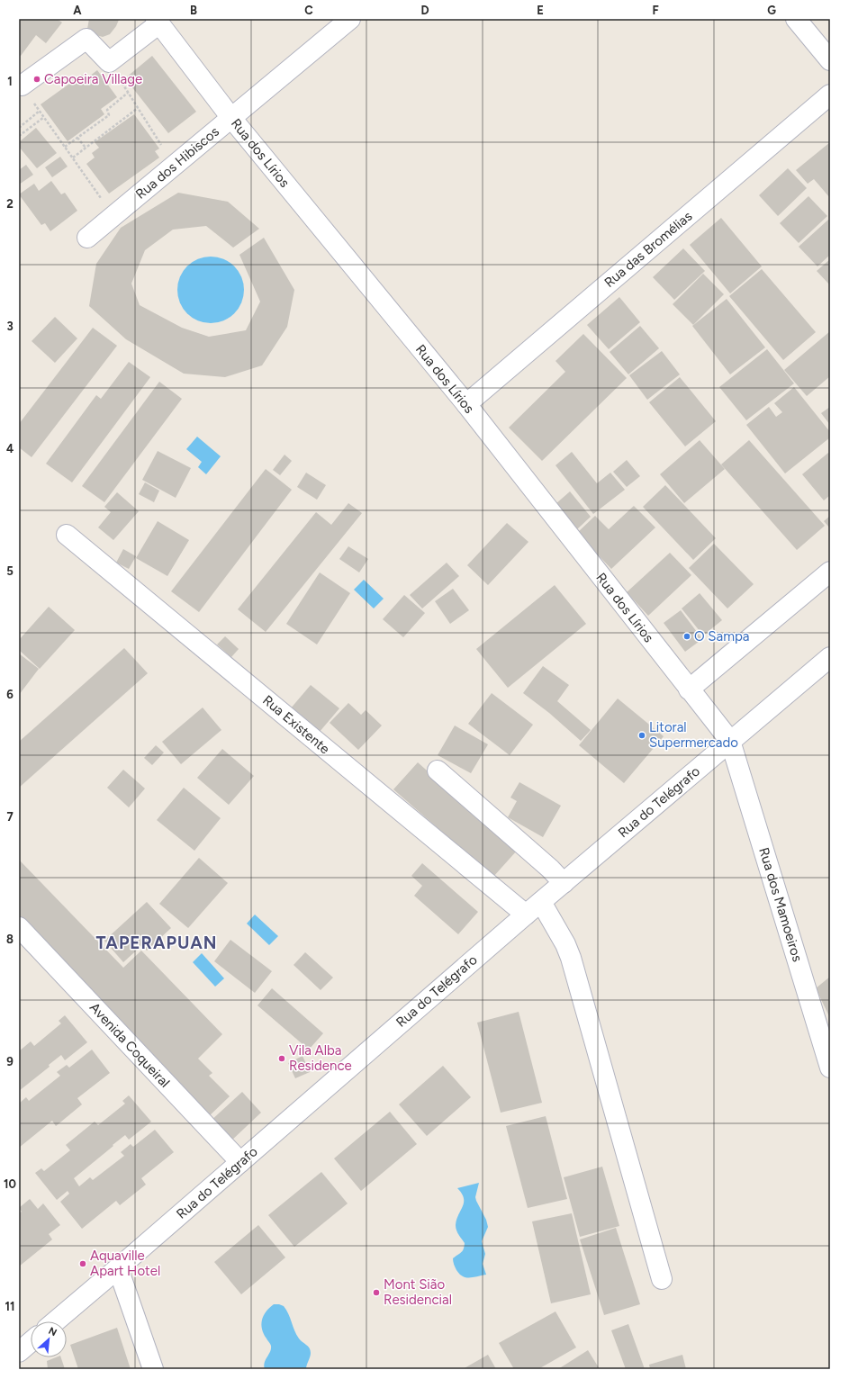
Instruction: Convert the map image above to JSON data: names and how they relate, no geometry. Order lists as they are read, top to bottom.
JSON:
{
  "streets": {
    "street": [
      "Rua dos Lírios",
      "Rua dos Hibiscos",
      "Rua das Bromélias",
      "Rua Existente",
      "Rua do Telégrafo",
      "Rua dos Mamoeiros",
      "Avenida Coqueiral"
    ]
  },
  "crossings": [
    ["Rua dos Lírios", "Rua dos Hibiscos"],
    ["Rua dos Lírios", "Rua das Bromélias"],
    ["Rua dos Lírios", "Rua do Telégrafo"],
    ["Rua dos Lírios", "Rua dos Mamoeiros"],
    ["Rua Existente", "Rua do Telégrafo"],
    ["Rua do Telégrafo", "Rua dos Mamoeiros"],
    ["Rua do Telégrafo", "Avenida Coqueiral"]
  ],
  "districts": ["TAPERAPUAN"],
  "places": [
    "Capoeira Village",
    "O Sampa",
    "Litoral Supermercado",
    "Vila Alba Residence",
    "Aquaville Apart Hotel",
    "Mont Sião Residencial"
  ],
  "north": "top right",
  "grid": {
    "columns": [
      "A",
      "B",
      "C",
      "D",
      "E",
      "F",
      "G"
    ],
    "rows": [
      "1",
      "2",
      "3",
      "4",
      "5",
      "6",
      "7",
      "8",
      "9",
      "10",
      "11"
    ]
  }
}
